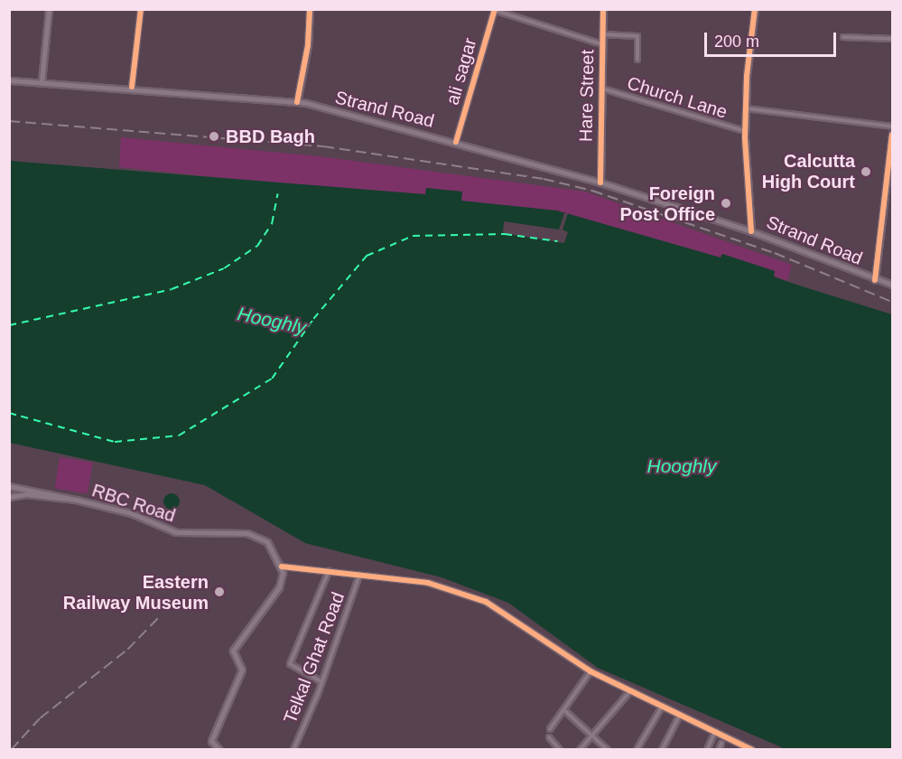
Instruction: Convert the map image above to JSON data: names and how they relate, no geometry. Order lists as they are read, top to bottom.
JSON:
{
  "streets": {
    "main road": ["Strand Road", "RBC Road"],
    "street": [
      "ali sagar",
      "Hare Street",
      "Church Lane",
      "Telkal Ghat Road"
    ]
  },
  "crossings": [
    ["ali sagar", "Strand Road"],
    ["Hare Street", "Church Lane"],
    ["Hare Street", "Strand Road"]
  ],
  "water": ["Hooghly"],
  "places": [
    "BBD Bagh",
    "Calcutta High Court",
    "Foreign Post Office",
    "Eastern Railway Museum"
  ],
  "scale_bar": "200 m"
}
